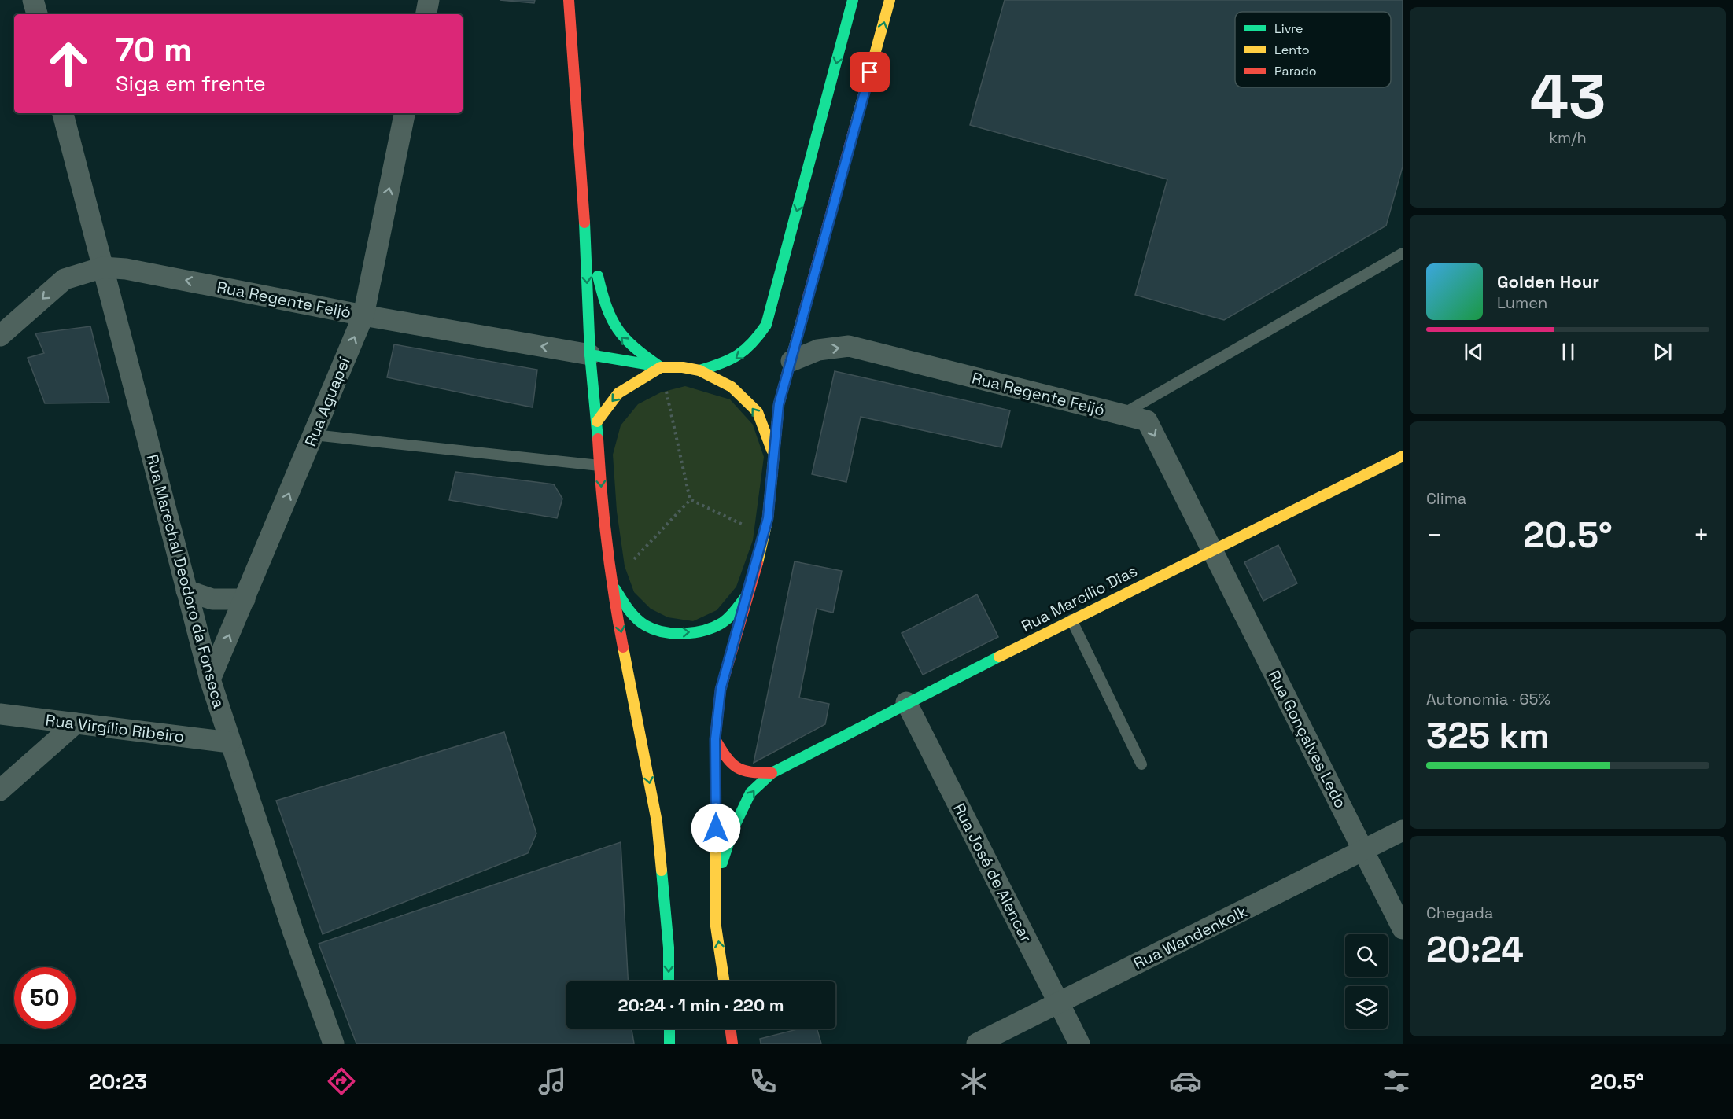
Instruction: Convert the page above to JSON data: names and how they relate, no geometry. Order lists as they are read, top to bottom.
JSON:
{
  "streets": {
    "main road": ["Rua Marcílio Dias"],
    "street": [
      "Rua Regente Feijó",
      "Rua Aguapeí",
      "Rua Marechal Deodoro da Fonseca",
      "Rua Virgílio Ribeiro",
      "Rua Gonçalves Ledo",
      "Rua José de Alencar",
      "Rua Wandenkolk"
    ]
  },
  "crossings": [
    ["Rua Regente Feijó", "Rua Aguapeí"],
    ["Rua Regente Feijó", "Rua Marechal Deodoro da Fonseca"],
    ["Rua Regente Feijó", "Rua Marcílio Dias"],
    ["Rua Regente Feijó", "Rua Gonçalves Ledo"],
    ["Rua Aguapeí", "Rua Marechal Deodoro da Fonseca"],
    ["Rua Marechal Deodoro da Fonseca", "Rua Virgílio Ribeiro"],
    ["Rua Marcílio Dias", "Rua Gonçalves Ledo"],
    ["Rua Marcílio Dias", "Rua José de Alencar"],
    ["Rua Gonçalves Ledo", "Rua Wandenkolk"],
    ["Rua José de Alencar", "Rua Wandenkolk"]
  ],
  "one_way": ["Rua Aguapeí"],
  "legend": ["Livre", "Lento", "Parado"],
  "page": {
    "tile": [
      ["43", "km/h"],
      "Clima",
      ["Autonomia · 65%", "325 km"],
      ["Chegada", "20:24"]
    ],
    "turn": ["70 m", "Siga em frente"],
    "song": ["Golden Hour", "Lumen"],
    "heat": ["−", "20.5°", "+"],
    "limit": "50",
    "trip": "20:24 · 1 min · 220 m",
    "tabs": ["20:23", "20.5°"]
  }
}
